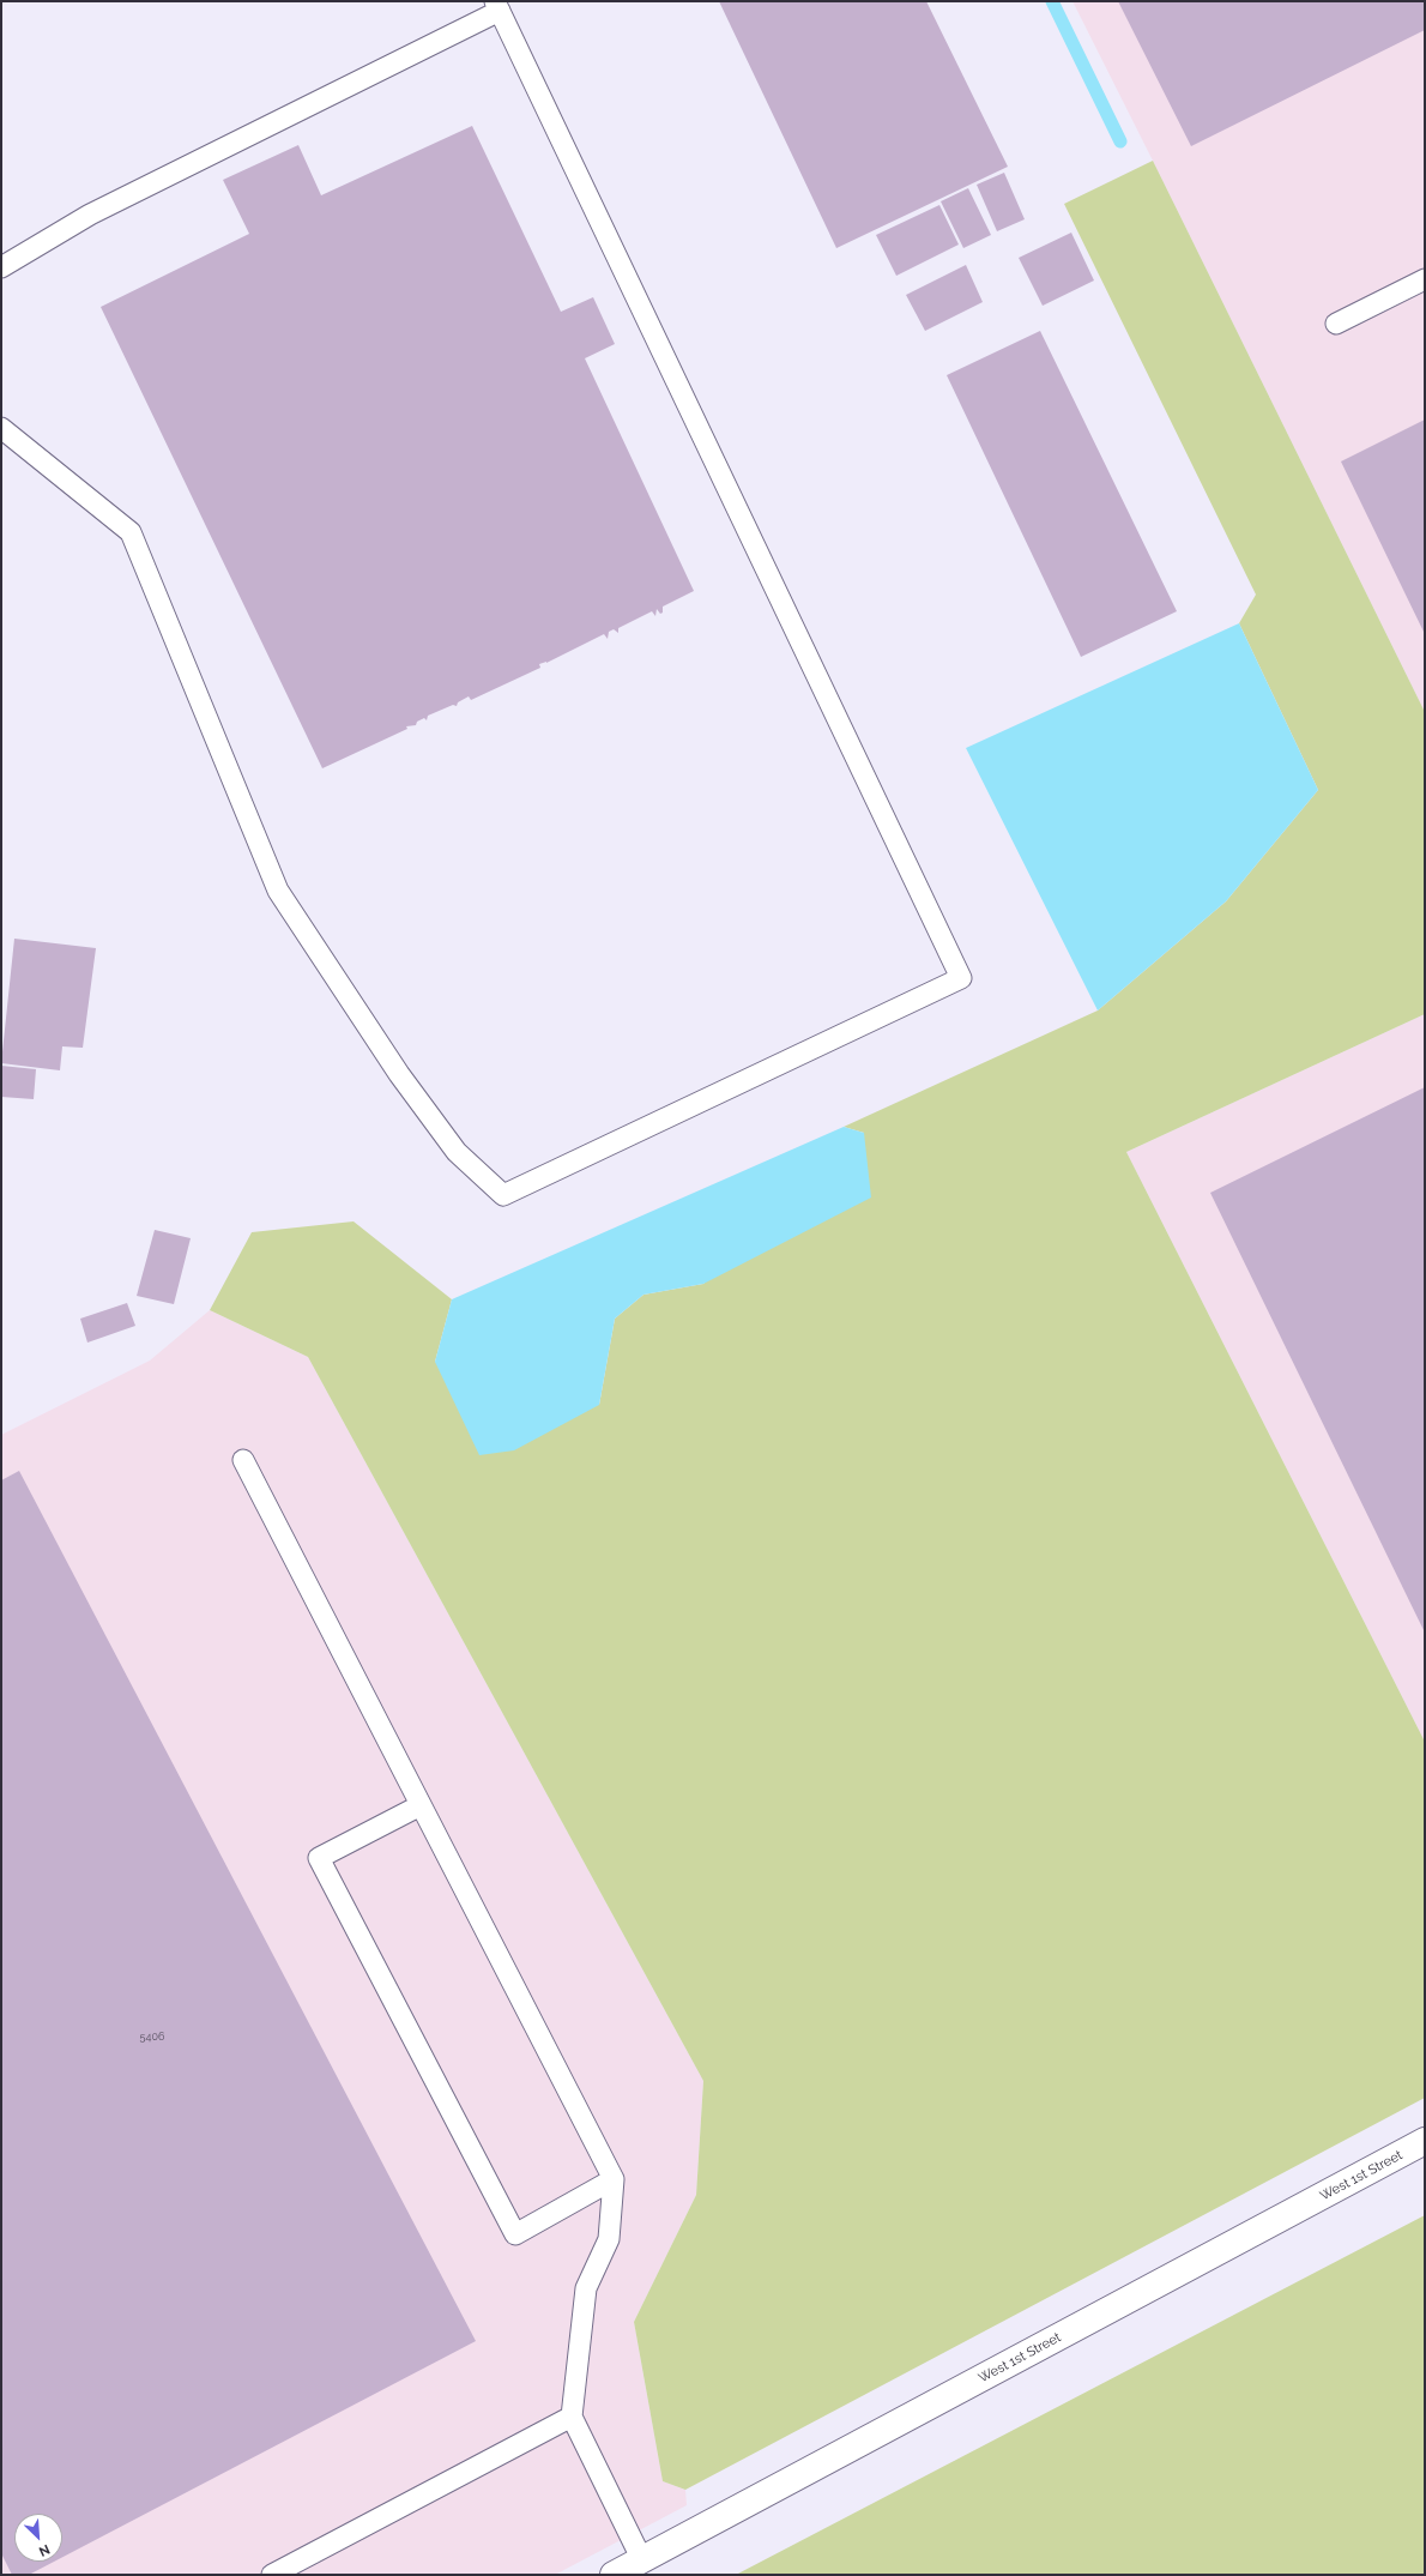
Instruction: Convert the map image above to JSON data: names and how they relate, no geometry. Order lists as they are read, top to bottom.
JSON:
{
  "streets": {
    "street": ["West 1st Street"]
  },
  "house_numbers": ["5406"],
  "north": "bottom right"
}
